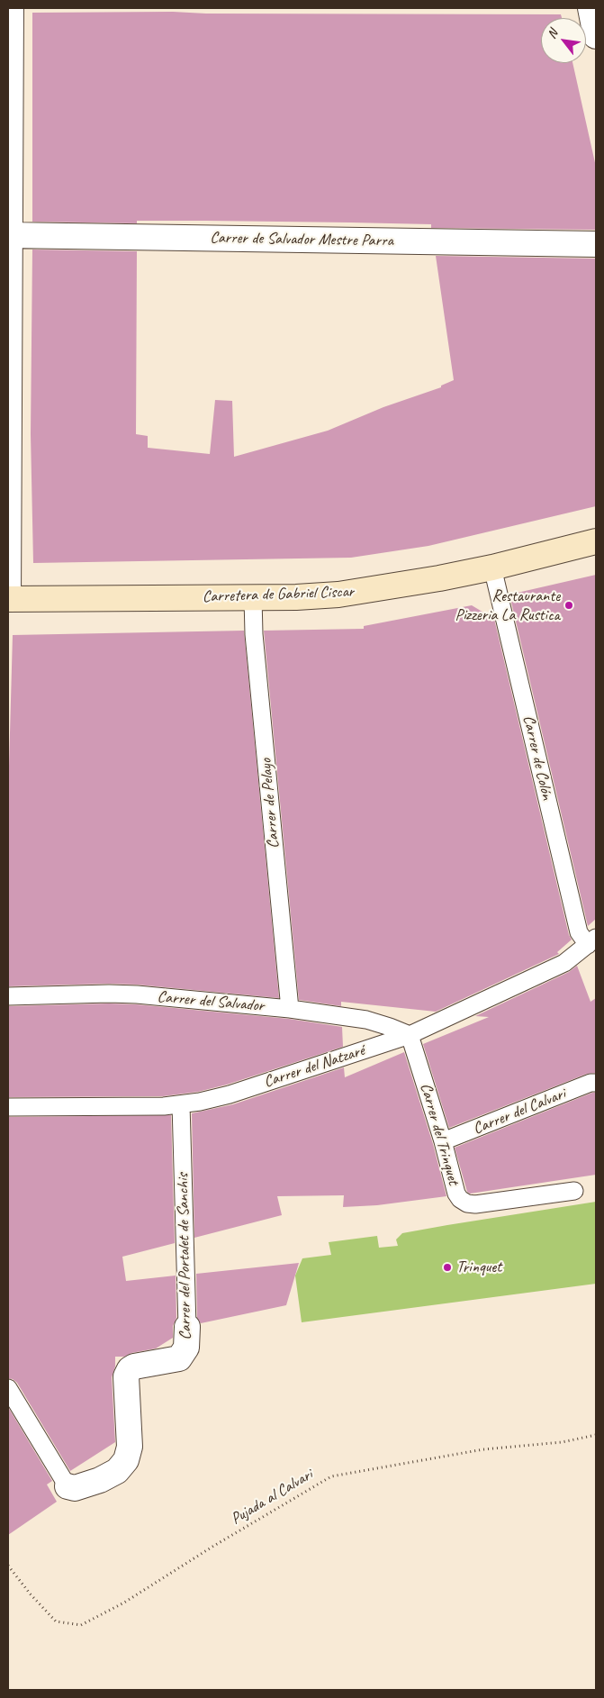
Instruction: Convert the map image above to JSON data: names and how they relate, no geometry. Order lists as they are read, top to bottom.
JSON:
{
  "streets": {
    "main road": ["Carretera de Gabriel Ciscar"],
    "street": ["Carrer de Salvador Mestre Parra", "Carrer del Portalet de Sanchis"],
    "lane": [
      "Carrer de Colón",
      "Carrer de Pelayo",
      "Carrer del Salvador",
      "Carrer del Natzaré",
      "Carrer del Calvari",
      "Carrer del Trinquet"
    ],
    "path": ["Pujada al Calvari"]
  },
  "crossings": [
    ["Carretera de Gabriel Ciscar", "Carrer de Colón"],
    ["Carretera de Gabriel Ciscar", "Carrer de Pelayo"],
    ["Carrer de Colón", "Carrer del Natzaré"],
    ["Carrer de Pelayo", "Carrer del Salvador"],
    ["Carrer del Salvador", "Carrer del Natzaré"],
    ["Carrer del Salvador", "Carrer del Trinquet"],
    ["Carrer del Natzaré", "Carrer del Trinquet"],
    ["Carrer del Natzaré", "Carrer del Portalet de Sanchis"],
    ["Carrer del Calvari", "Carrer del Trinquet"]
  ],
  "places": ["Restaurante Pizzeria La Rustica", "Trinquet"],
  "north": "top left"
}
